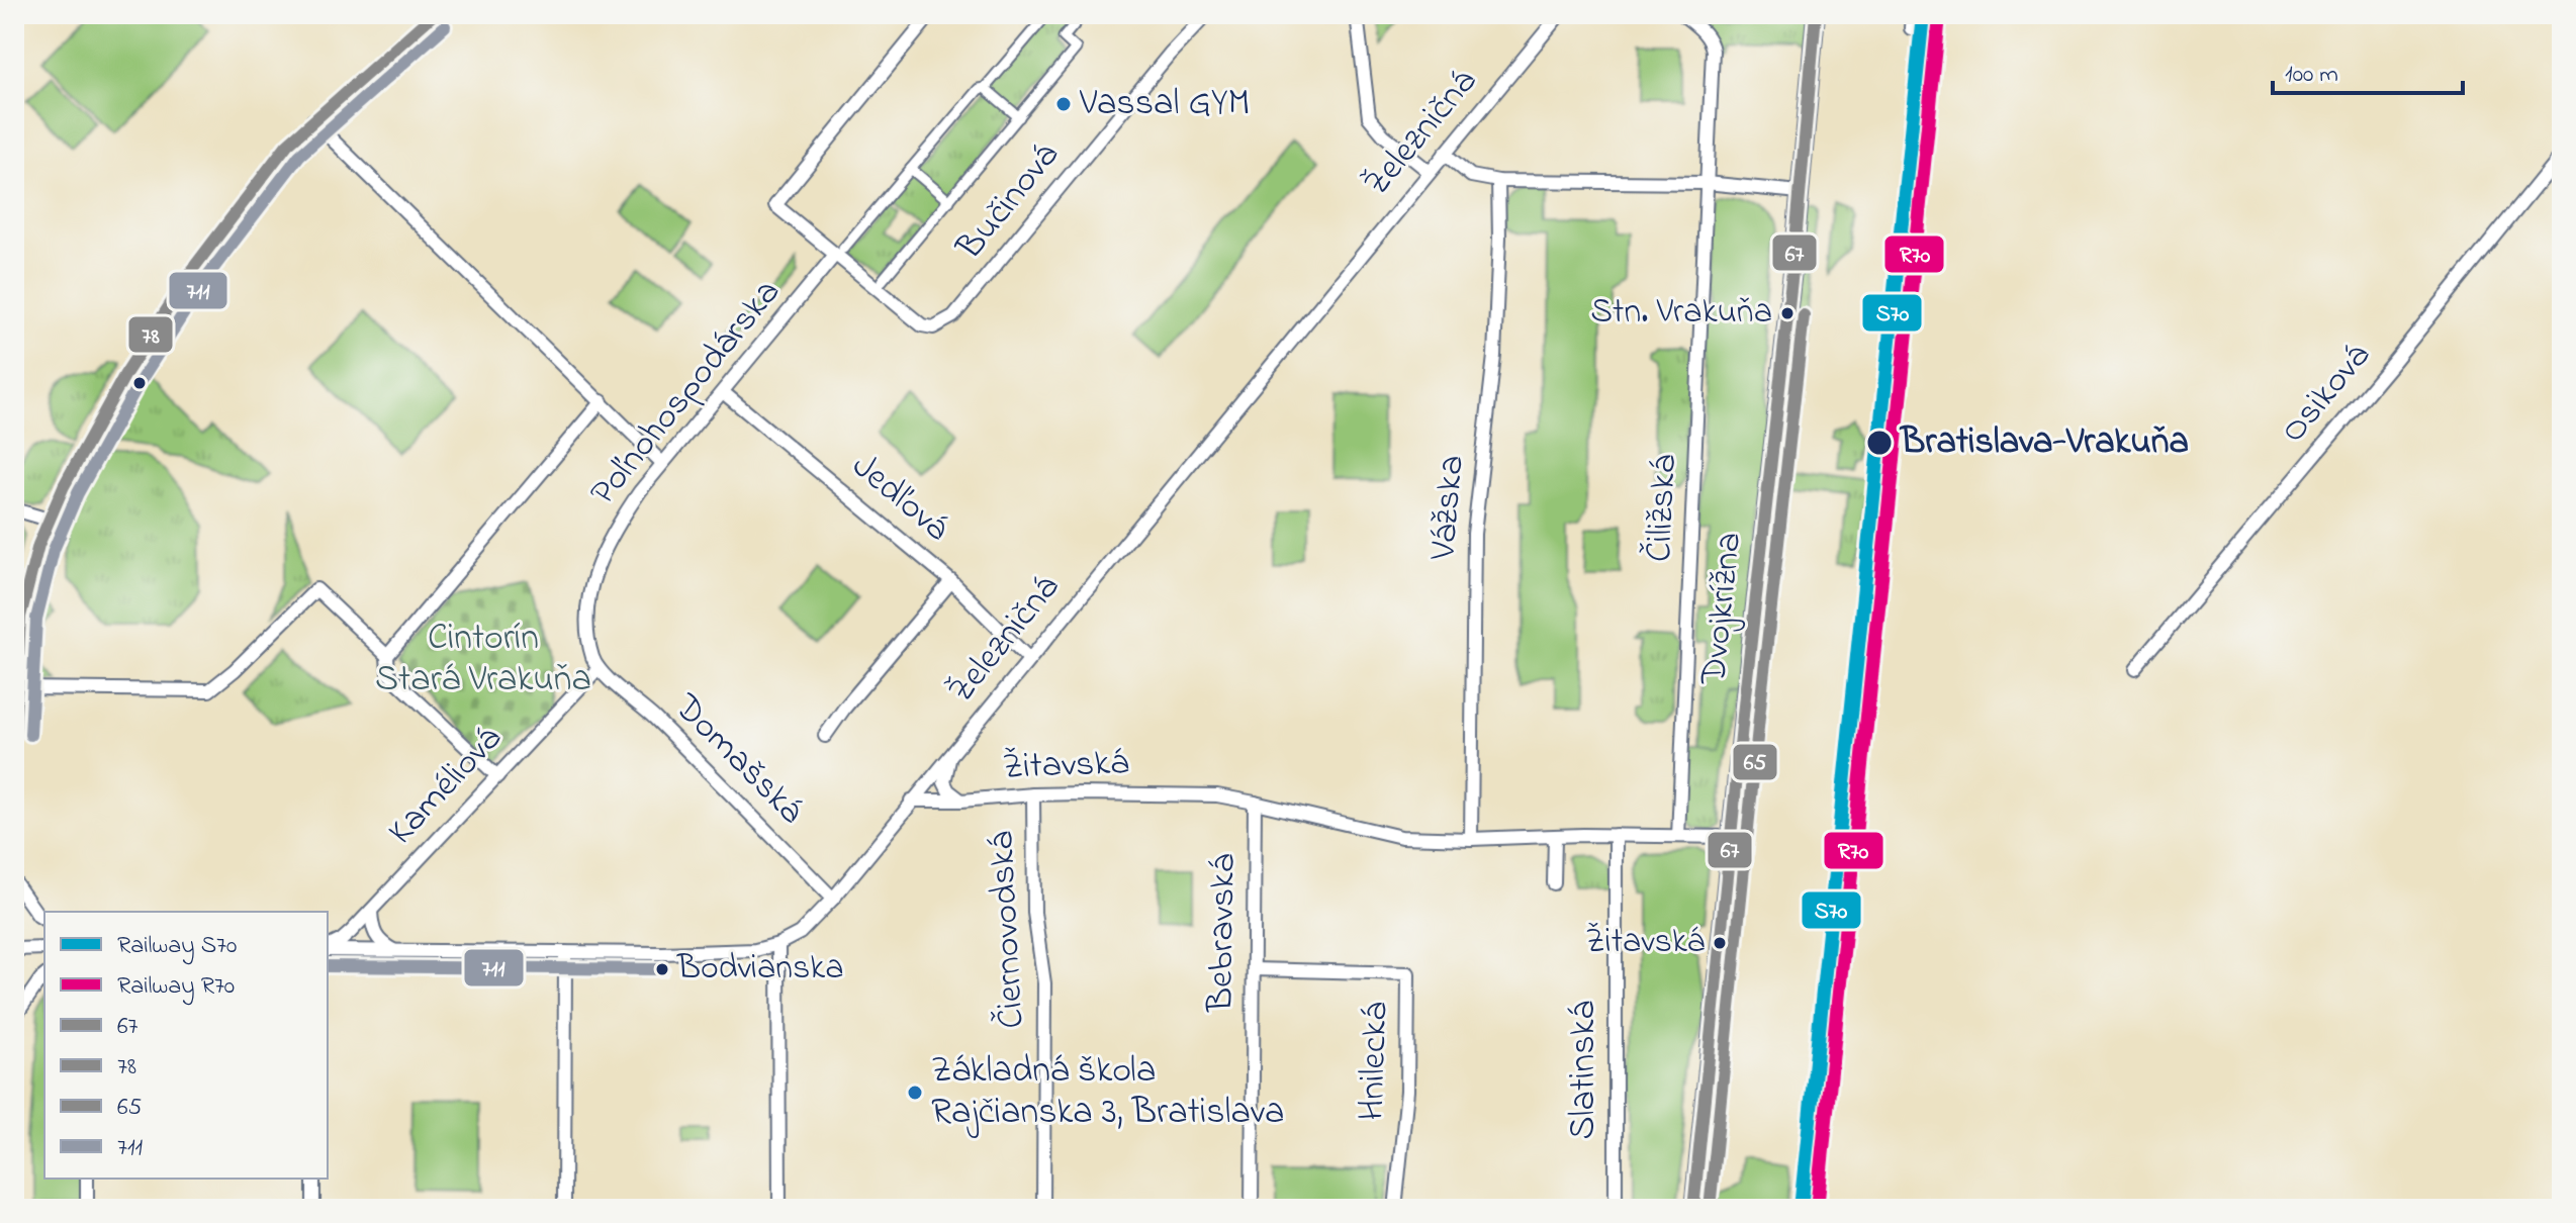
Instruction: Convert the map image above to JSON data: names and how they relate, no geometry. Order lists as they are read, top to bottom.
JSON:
{
  "streets": {
    "street": [
      "Železničná",
      "Bučinová",
      "Poľnohospodárska",
      "Osiková",
      "Jedľová",
      "Vážska",
      "Čiližská",
      "Dvojkrížna",
      "Domašská",
      "Žitavská",
      "Kaméliová",
      "Čiernovodská",
      "Bebravská",
      "Hnilecká",
      "Slatinská"
    ]
  },
  "crossings": [
    ["Železničná", "Jedľová"],
    ["Železničná", "Domašská"],
    ["Železničná", "Žitavská"],
    ["Bučinová", "Poľnohospodárska"],
    ["Poľnohospodárska", "Jedľová"],
    ["Poľnohospodárska", "Domašská"],
    ["Poľnohospodárska", "Kaméliová"],
    ["Vážska", "Žitavská"],
    ["Čiližská", "Žitavská"],
    ["Dvojkrížna", "Žitavská"],
    ["Domašská", "Kaméliová"],
    ["Žitavská", "Čiernovodská"],
    ["Žitavská", "Bebravská"],
    ["Žitavská", "Slatinská"],
    ["Bebravská", "Hnilecká"]
  ],
  "parks": ["Cintorín Stará Vrakuňa"],
  "places": [
    "Vassal GYM",
    "Stn. Vrakuňa",
    "Bratislava-Vrakuňa",
    "Žitavská",
    "Bodvianska",
    "Základná škola Rajčianska 3, Bratislava"
  ],
  "lines": [
    "rail line S70",
    "transit line 67",
    "transit line 78",
    "rail line R70",
    "transit line 711",
    "transit line 65"
  ],
  "legend": [
    "Railway S70",
    "Railway R70",
    "67",
    "78",
    "65",
    "711"
  ],
  "scale_bar": "100 m"
}
